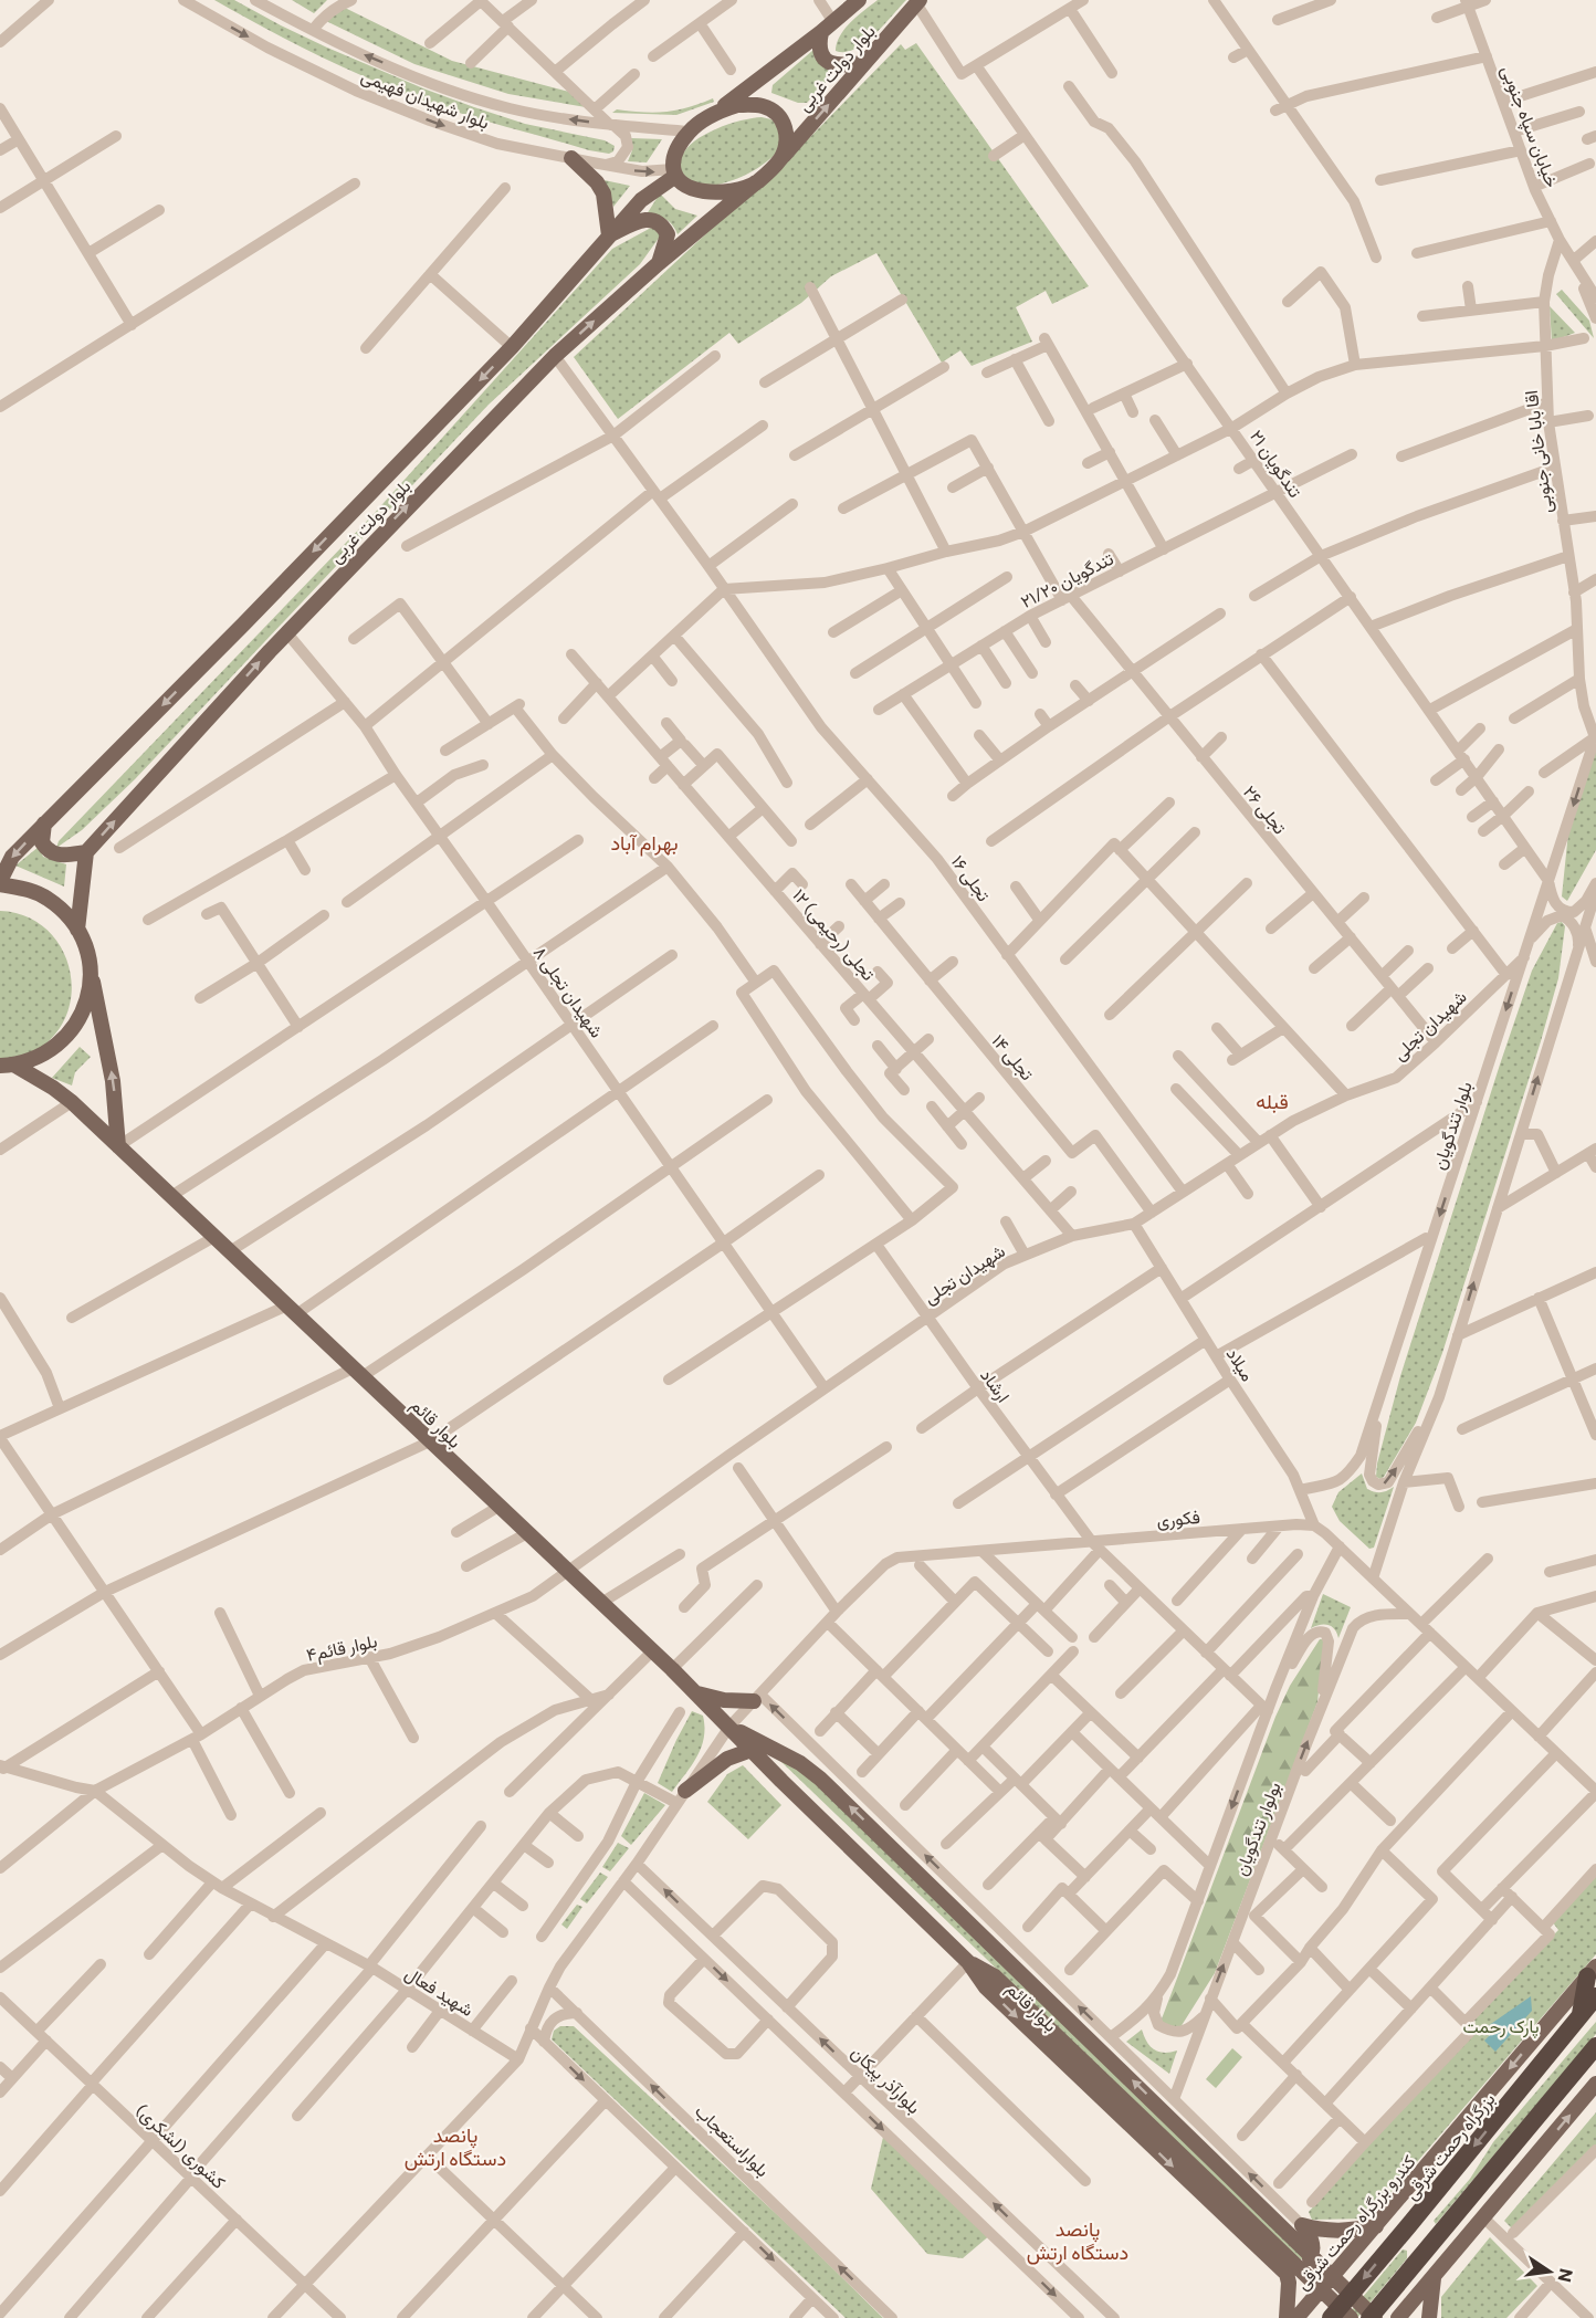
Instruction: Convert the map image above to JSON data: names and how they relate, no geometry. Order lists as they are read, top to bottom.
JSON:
{
  "streets": {
    "highway": ["بزرگراه رحمت شرقی"],
    "main road": ["بلوار دولت غربی", "بلوار قائم", "کندرو بزرگراه رحمت شرقی"],
    "street": [
      "بلوار شهیدان فهیمی",
      "خیابان سپاه جنوبی",
      "اقا بابا خانی جنوبی",
      "۲۱ تندگویان",
      "۲۱/۲۰ تندگویان",
      "۲۶ تجلی",
      "۱۶ تجلی",
      "۱۲ تجلی (رحیمی)",
      "شهیدان تجلی ۸",
      "شهیدان تجلی",
      "تجلی ۱۴",
      "بلوار تندگویان",
      "میلاد",
      "ارشاد",
      "فکوری",
      "بلوار قائم۴",
      "بولوار تندگویان",
      "شهید فعال",
      "بلوارآذر پیکان",
      "بلواراستعجاب",
      "کشوری (لشکری)"
    ]
  },
  "crossings": [
    ["بلوار دولت غربی", "بلوار شهیدان فهیمی"],
    ["بلوار دولت غربی", "۱۶ تجلی"],
    ["بلوار دولت غربی", "شهیدان تجلی ۸"],
    ["خیابان سپاه جنوبی", "اقا بابا خانی جنوبی"],
    ["اقا بابا خانی جنوبی", "بلوار تندگویان"],
    ["۲۱ تندگویان", "۲۱/۲۰ تندگویان"],
    ["۲۱ تندگویان", "بلوار تندگویان"],
    ["۲۱/۲۰ تندگویان", "۲۶ تجلی"],
    ["۲۶ تجلی", "شهیدان تجلی"],
    ["۱۶ تجلی", "شهیدان تجلی"],
    ["۱۲ تجلی (رحیمی)", "شهیدان تجلی"],
    ["شهیدان تجلی ۸", "شهیدان تجلی"],
    ["شهیدان تجلی", "تجلی ۱۴"],
    ["شهیدان تجلی", "بلوار تندگویان"],
    ["شهیدان تجلی", "میلاد"],
    ["شهیدان تجلی", "ارشاد"],
    ["شهیدان تجلی", "بلوار قائم"],
    ["شهیدان تجلی", "بلوار قائم۴"],
    ["بلوار تندگویان", "میلاد"],
    ["میلاد", "فکوری"],
    ["ارشاد", "فکوری"],
    ["ارشاد", "بولوار تندگویان"],
    ["بلوار قائم", "فکوری"],
    ["بلوار قائم", "بلوار قائم۴"],
    ["بلوار قائم۴", "شهید فعال"]
  ],
  "districts": [
    "بهرام آباد",
    "قبله",
    "پانصد دستگاه ارتش",
    "پانصد دستگاه ارتش"
  ],
  "parks": ["پارک رحمت"],
  "north": "right"
}
